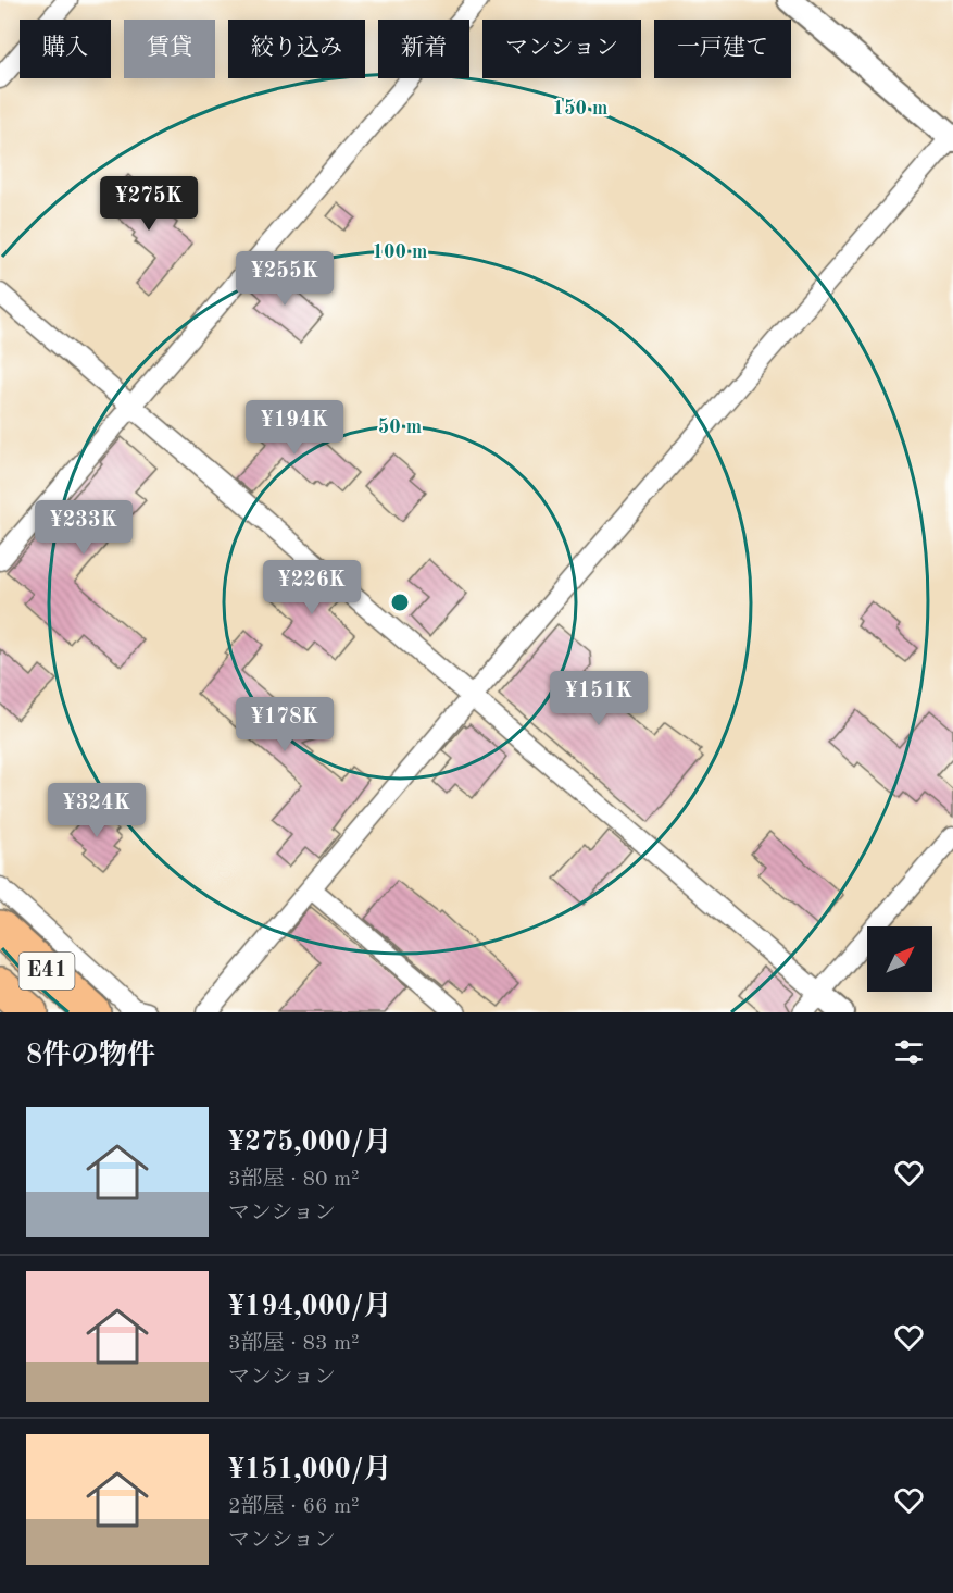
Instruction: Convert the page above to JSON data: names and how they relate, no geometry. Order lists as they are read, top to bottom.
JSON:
{
  "streets": {
    "highway": ["E41"]
  },
  "north": "top right",
  "page": {
    "chip": [
      "購入",
      "賃貸",
      "絞り込み",
      "新着",
      "マンション",
      "一戸建て"
    ],
    "price": [
      "¥275K",
      "¥255K",
      "¥194K",
      "¥233K",
      "¥226K",
      "¥151K",
      "¥178K",
      "¥324K"
    ],
    "heading": "8件の物件",
    "list": [
      {
        "name": "¥275,000/月",
        "note": "3部屋 · 80 m² · マンション"
      },
      {
        "name": "¥194,000/月",
        "note": "3部屋 · 83 m² · マンション"
      },
      {
        "name": "¥151,000/月",
        "note": "2部屋 · 66 m² · マンション"
      }
    ]
  },
  "rings": ["150 m", "100 m", "50 m"]
}
